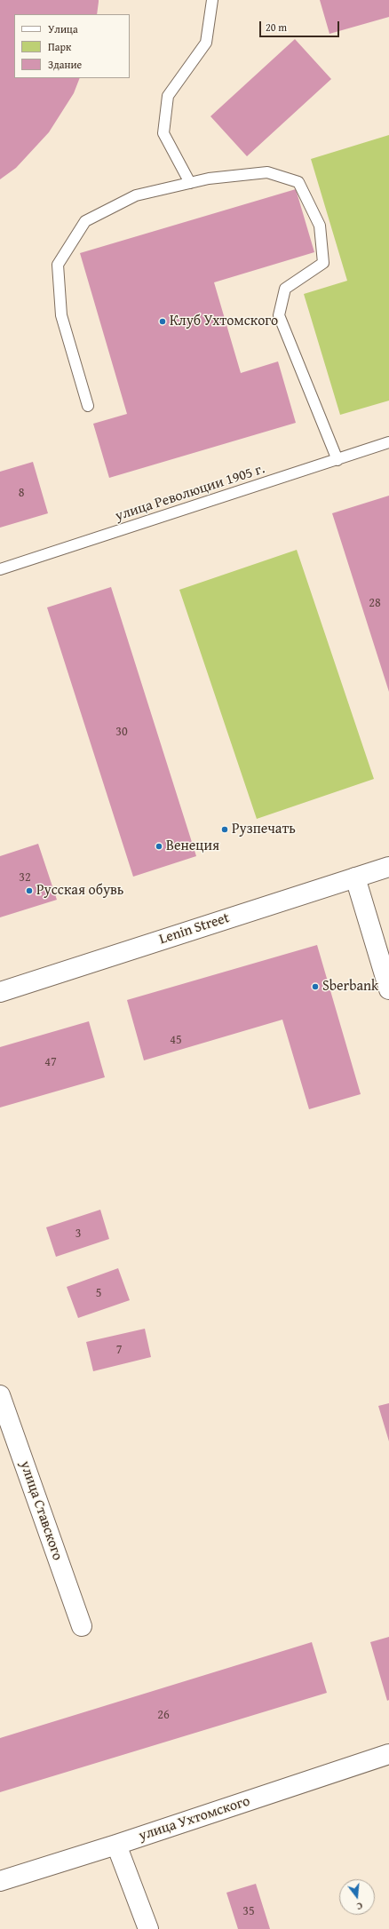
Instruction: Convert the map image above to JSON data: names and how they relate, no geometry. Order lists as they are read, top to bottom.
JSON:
{
  "streets": {
    "street": ["Lenin Street", "улица Ставского", "улица Ухтомского"],
    "lane": ["улица Революции 1905 г."]
  },
  "places": [
    "Клуб Ухтомского",
    "Рузпечать",
    "Венеция",
    "Русская обувь",
    "Sberbank"
  ],
  "house_numbers": [
    "8",
    "28",
    "30",
    "32",
    "45",
    "47",
    "3",
    "5",
    "7",
    "26",
    "35"
  ],
  "legend": ["Улица", "Парк", "Здание"],
  "scale_bar": "20 m",
  "north": "bottom"
}
